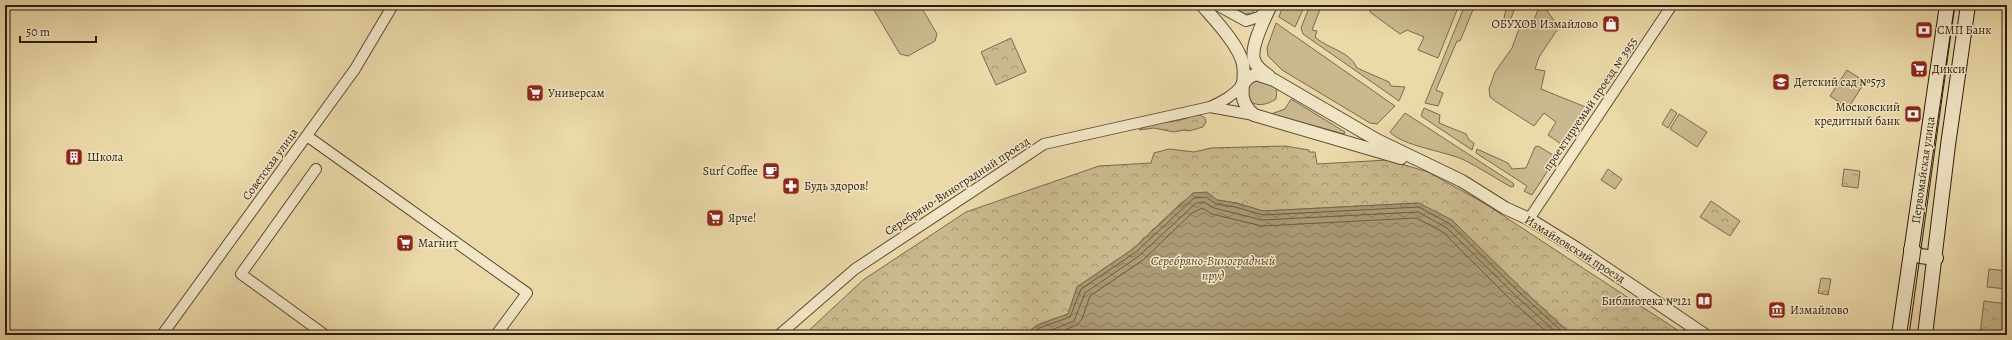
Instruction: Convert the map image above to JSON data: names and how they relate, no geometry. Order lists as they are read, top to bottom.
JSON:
{
  "streets": {
    "main road": ["Первомайская улица"],
    "street": [
      "проектируемый проезд № 3955",
      "Советская улица",
      "Серебряно-Виноградный проезд",
      "Измайловский проезд"
    ]
  },
  "crossings": [
    ["проектируемый проезд № 3955", "Измайловский проезд"],
    ["Серебряно-Виноградный проезд", "Измайловский проезд"]
  ],
  "water": ["Серебряно-Виноградный пруд"],
  "places": {
    "shop": ["ОБУХОВ Измайлово"],
    "bank": ["СМП Банк", "Московский кредитный банк"],
    "supermarket": [
      "Дикси",
      "Универсам",
      "Ярче!",
      "Магнит"
    ],
    "school or university": ["Детский сад №573"],
    "building": ["Школа"],
    "cafe": ["Surf Coffee"],
    "pharmacy": ["Будь здоров!"],
    "library": ["Библиотека №121"],
    "museum": ["Измайлово"]
  },
  "scale_bar": "50 m"
}
